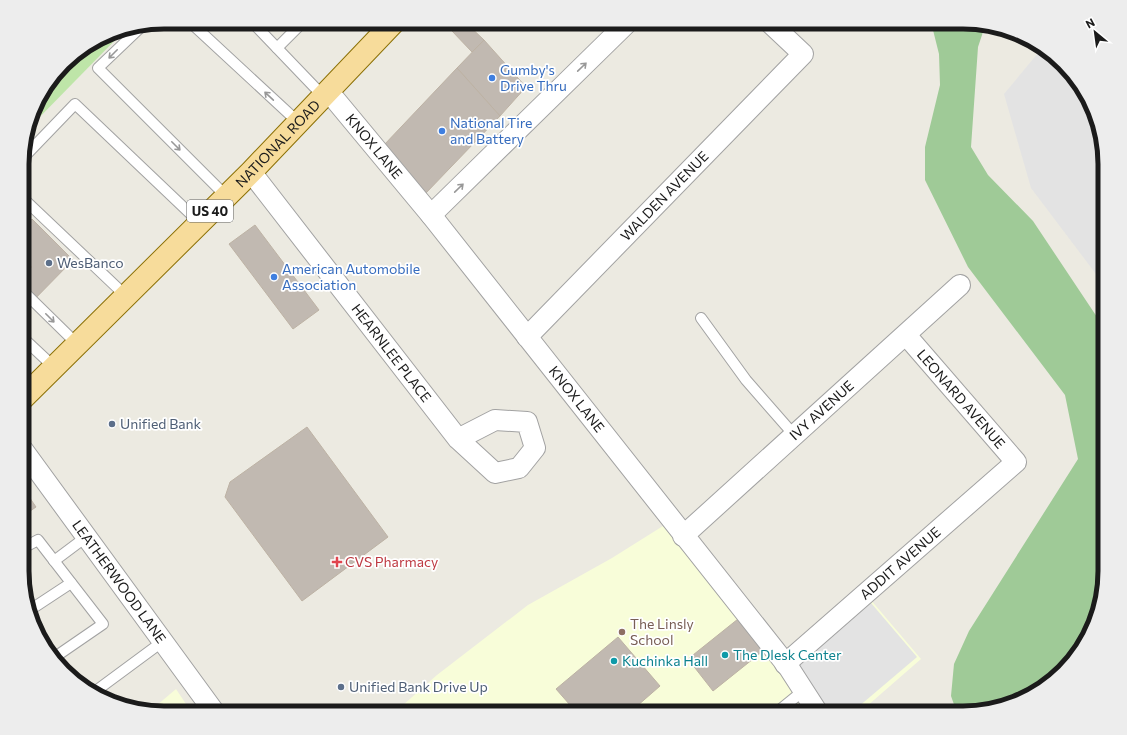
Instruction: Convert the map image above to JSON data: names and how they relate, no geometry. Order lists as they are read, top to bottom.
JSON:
{
  "streets": {
    "main road": ["NATIONAL ROAD", "US 40"],
    "street": [
      "KNOX LANE",
      "WALDEN AVENUE",
      "HEARNLEE PLACE",
      "LEONARD AVENUE",
      "IVY AVENUE",
      "ADDIT AVENUE",
      "LEATHERWOOD LANE"
    ]
  },
  "crossings": [
    ["NATIONAL ROAD", "KNOX LANE"],
    ["NATIONAL ROAD", "HEARNLEE PLACE"],
    ["KNOX LANE", "WALDEN AVENUE"],
    ["KNOX LANE", "IVY AVENUE"],
    ["KNOX LANE", "ADDIT AVENUE"],
    ["LEONARD AVENUE", "IVY AVENUE"],
    ["LEONARD AVENUE", "ADDIT AVENUE"]
  ],
  "places": {
    "other": [
      "Gumby's Drive Thru",
      "National Tire and Battery",
      "WesBanco",
      "American Automobile Association",
      "Unified Bank",
      "The Linsly School",
      "The Dlesk Center",
      "Kuchinka Hall",
      "Unified Bank Drive Up"
    ],
    "health": ["CVS Pharmacy"]
  },
  "north": "top left"
}
